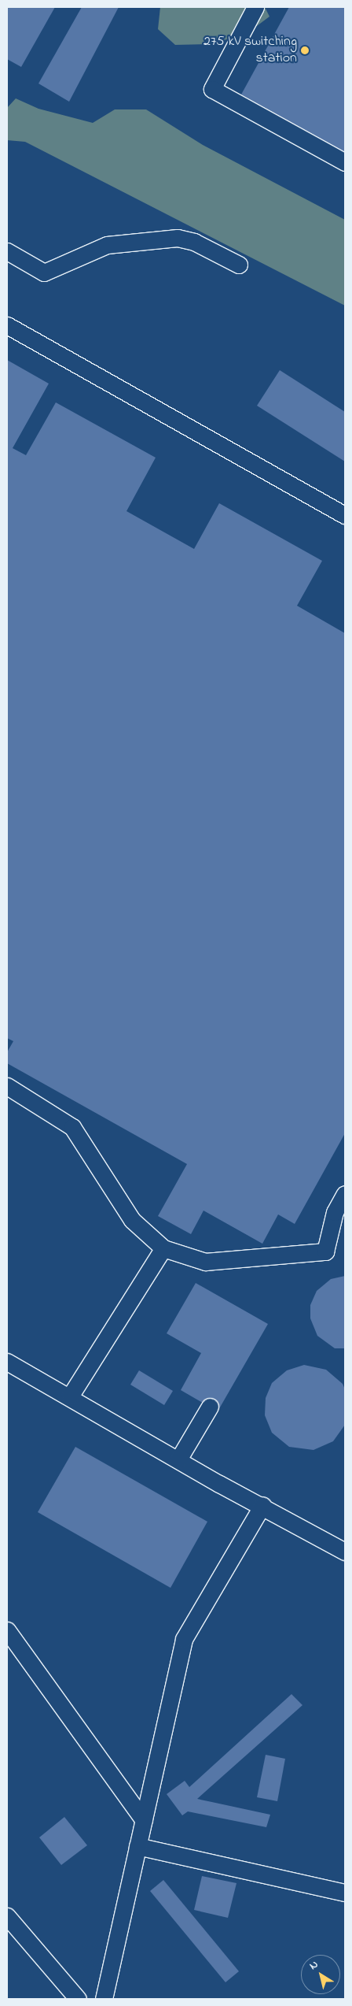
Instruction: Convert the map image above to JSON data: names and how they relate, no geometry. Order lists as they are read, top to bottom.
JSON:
{
  "places": ["275 kV switching station"],
  "north": "top left"
}
